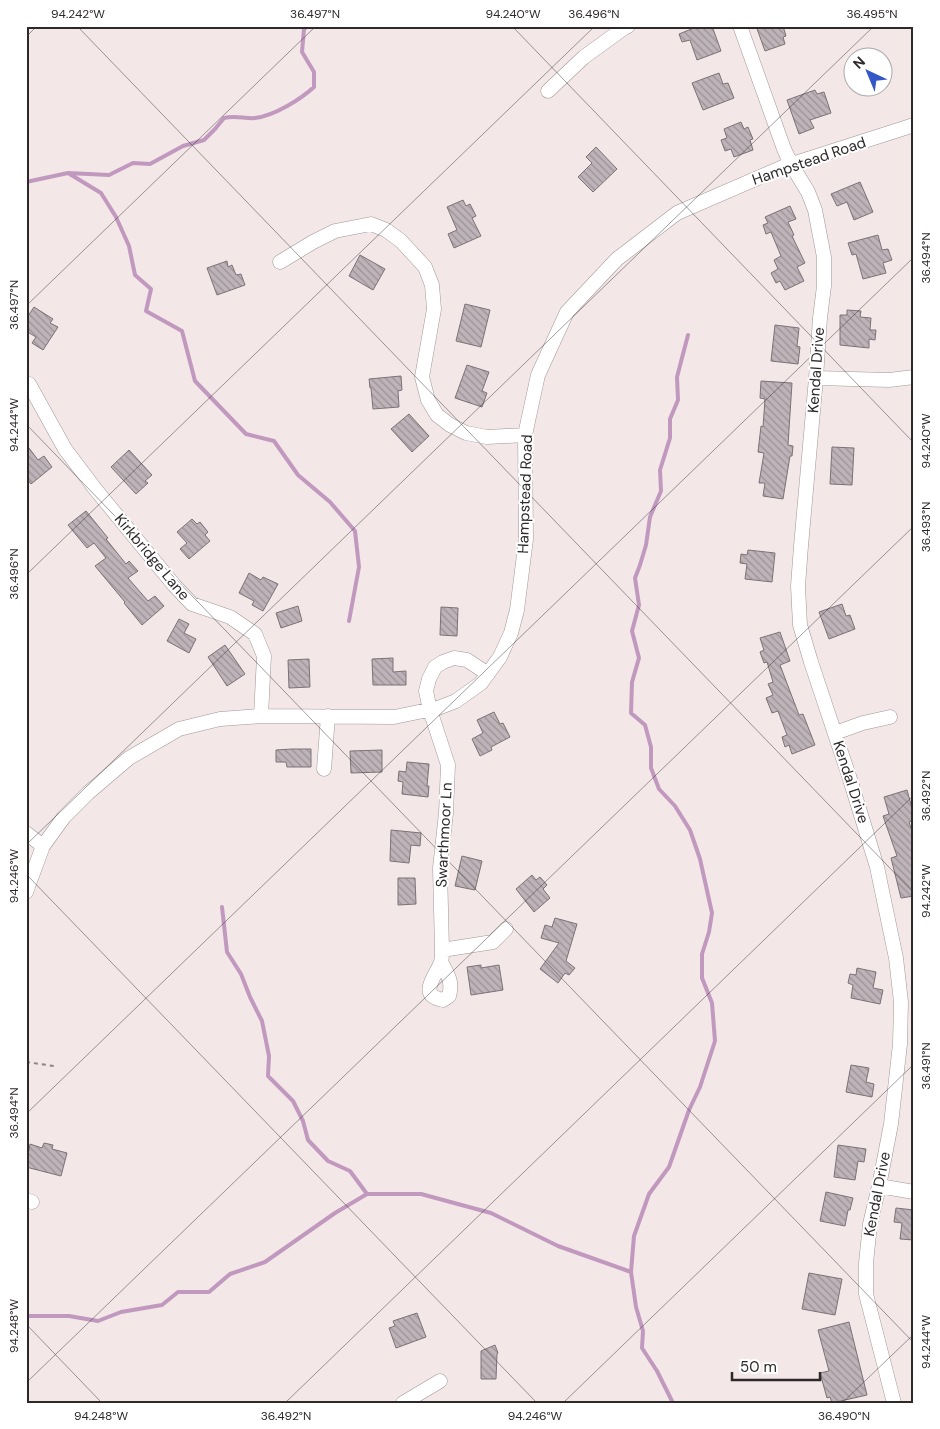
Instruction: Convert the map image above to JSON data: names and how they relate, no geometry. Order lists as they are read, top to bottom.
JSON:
{
  "streets": {
    "street": [
      "Hampstead Road",
      "Kendal Drive",
      "Kirkbridge Lane",
      "Swarthmoor Ln"
    ]
  },
  "crossings": [
    ["Hampstead Road", "Kendal Drive"],
    ["Hampstead Road", "Kirkbridge Lane"],
    ["Hampstead Road", "Swarthmoor Ln"]
  ],
  "scale_bar": "50 m",
  "north": "top left",
  "coordinates": [
    "94.242°W",
    "36.497°N",
    "94.240°W",
    "36.496°N",
    "36.495°N",
    "36.494°N",
    "94.244°W",
    "36.493°N",
    "36.492°N",
    "94.246°W",
    "36.491°N",
    "94.248°W",
    "36.490°N"
  ]
}
